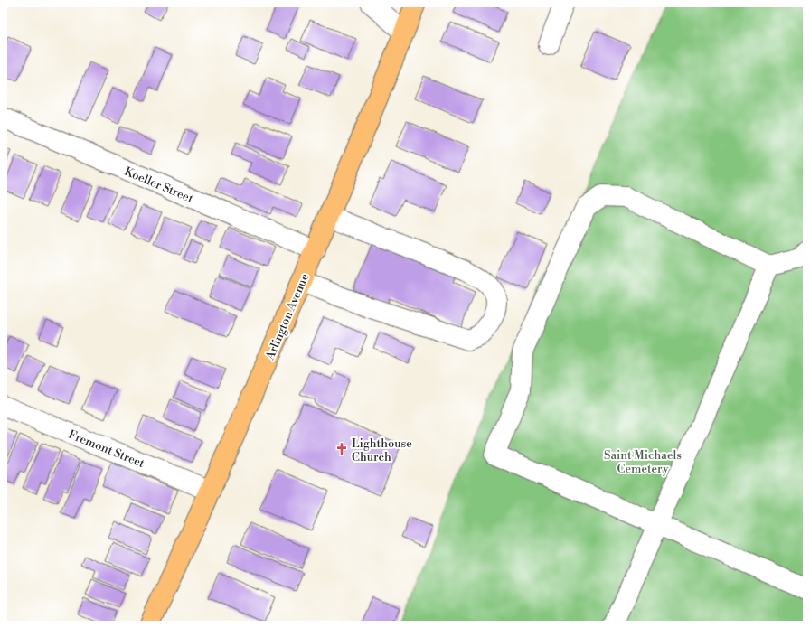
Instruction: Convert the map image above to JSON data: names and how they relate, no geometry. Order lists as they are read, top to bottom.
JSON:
{
  "streets": {
    "main road": ["Arlington Avenue"],
    "street": ["Koeller Street", "Fremont Street"]
  },
  "crossings": [
    ["Koeller Street", "Arlington Avenue"],
    ["Arlington Avenue", "Fremont Street"]
  ],
  "parks": ["Saint Michaels Cemetery"],
  "places": {
    "church": ["Lighthouse Church"]
  }
}
